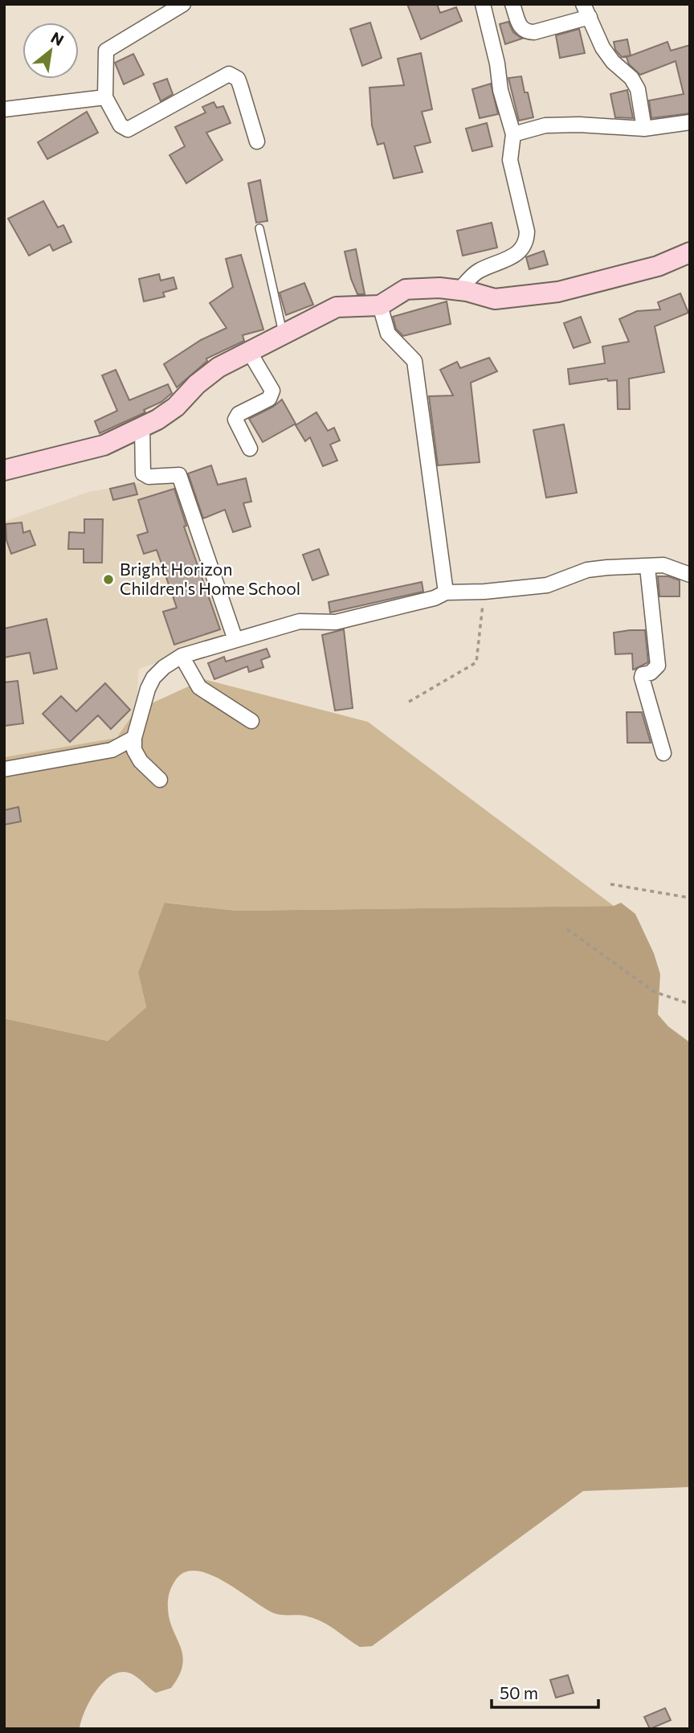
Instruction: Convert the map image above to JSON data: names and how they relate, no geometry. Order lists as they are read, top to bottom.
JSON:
{
  "places": ["Bright Horizon Children's Home School"],
  "scale_bar": "50 m",
  "north": "top right"
}
